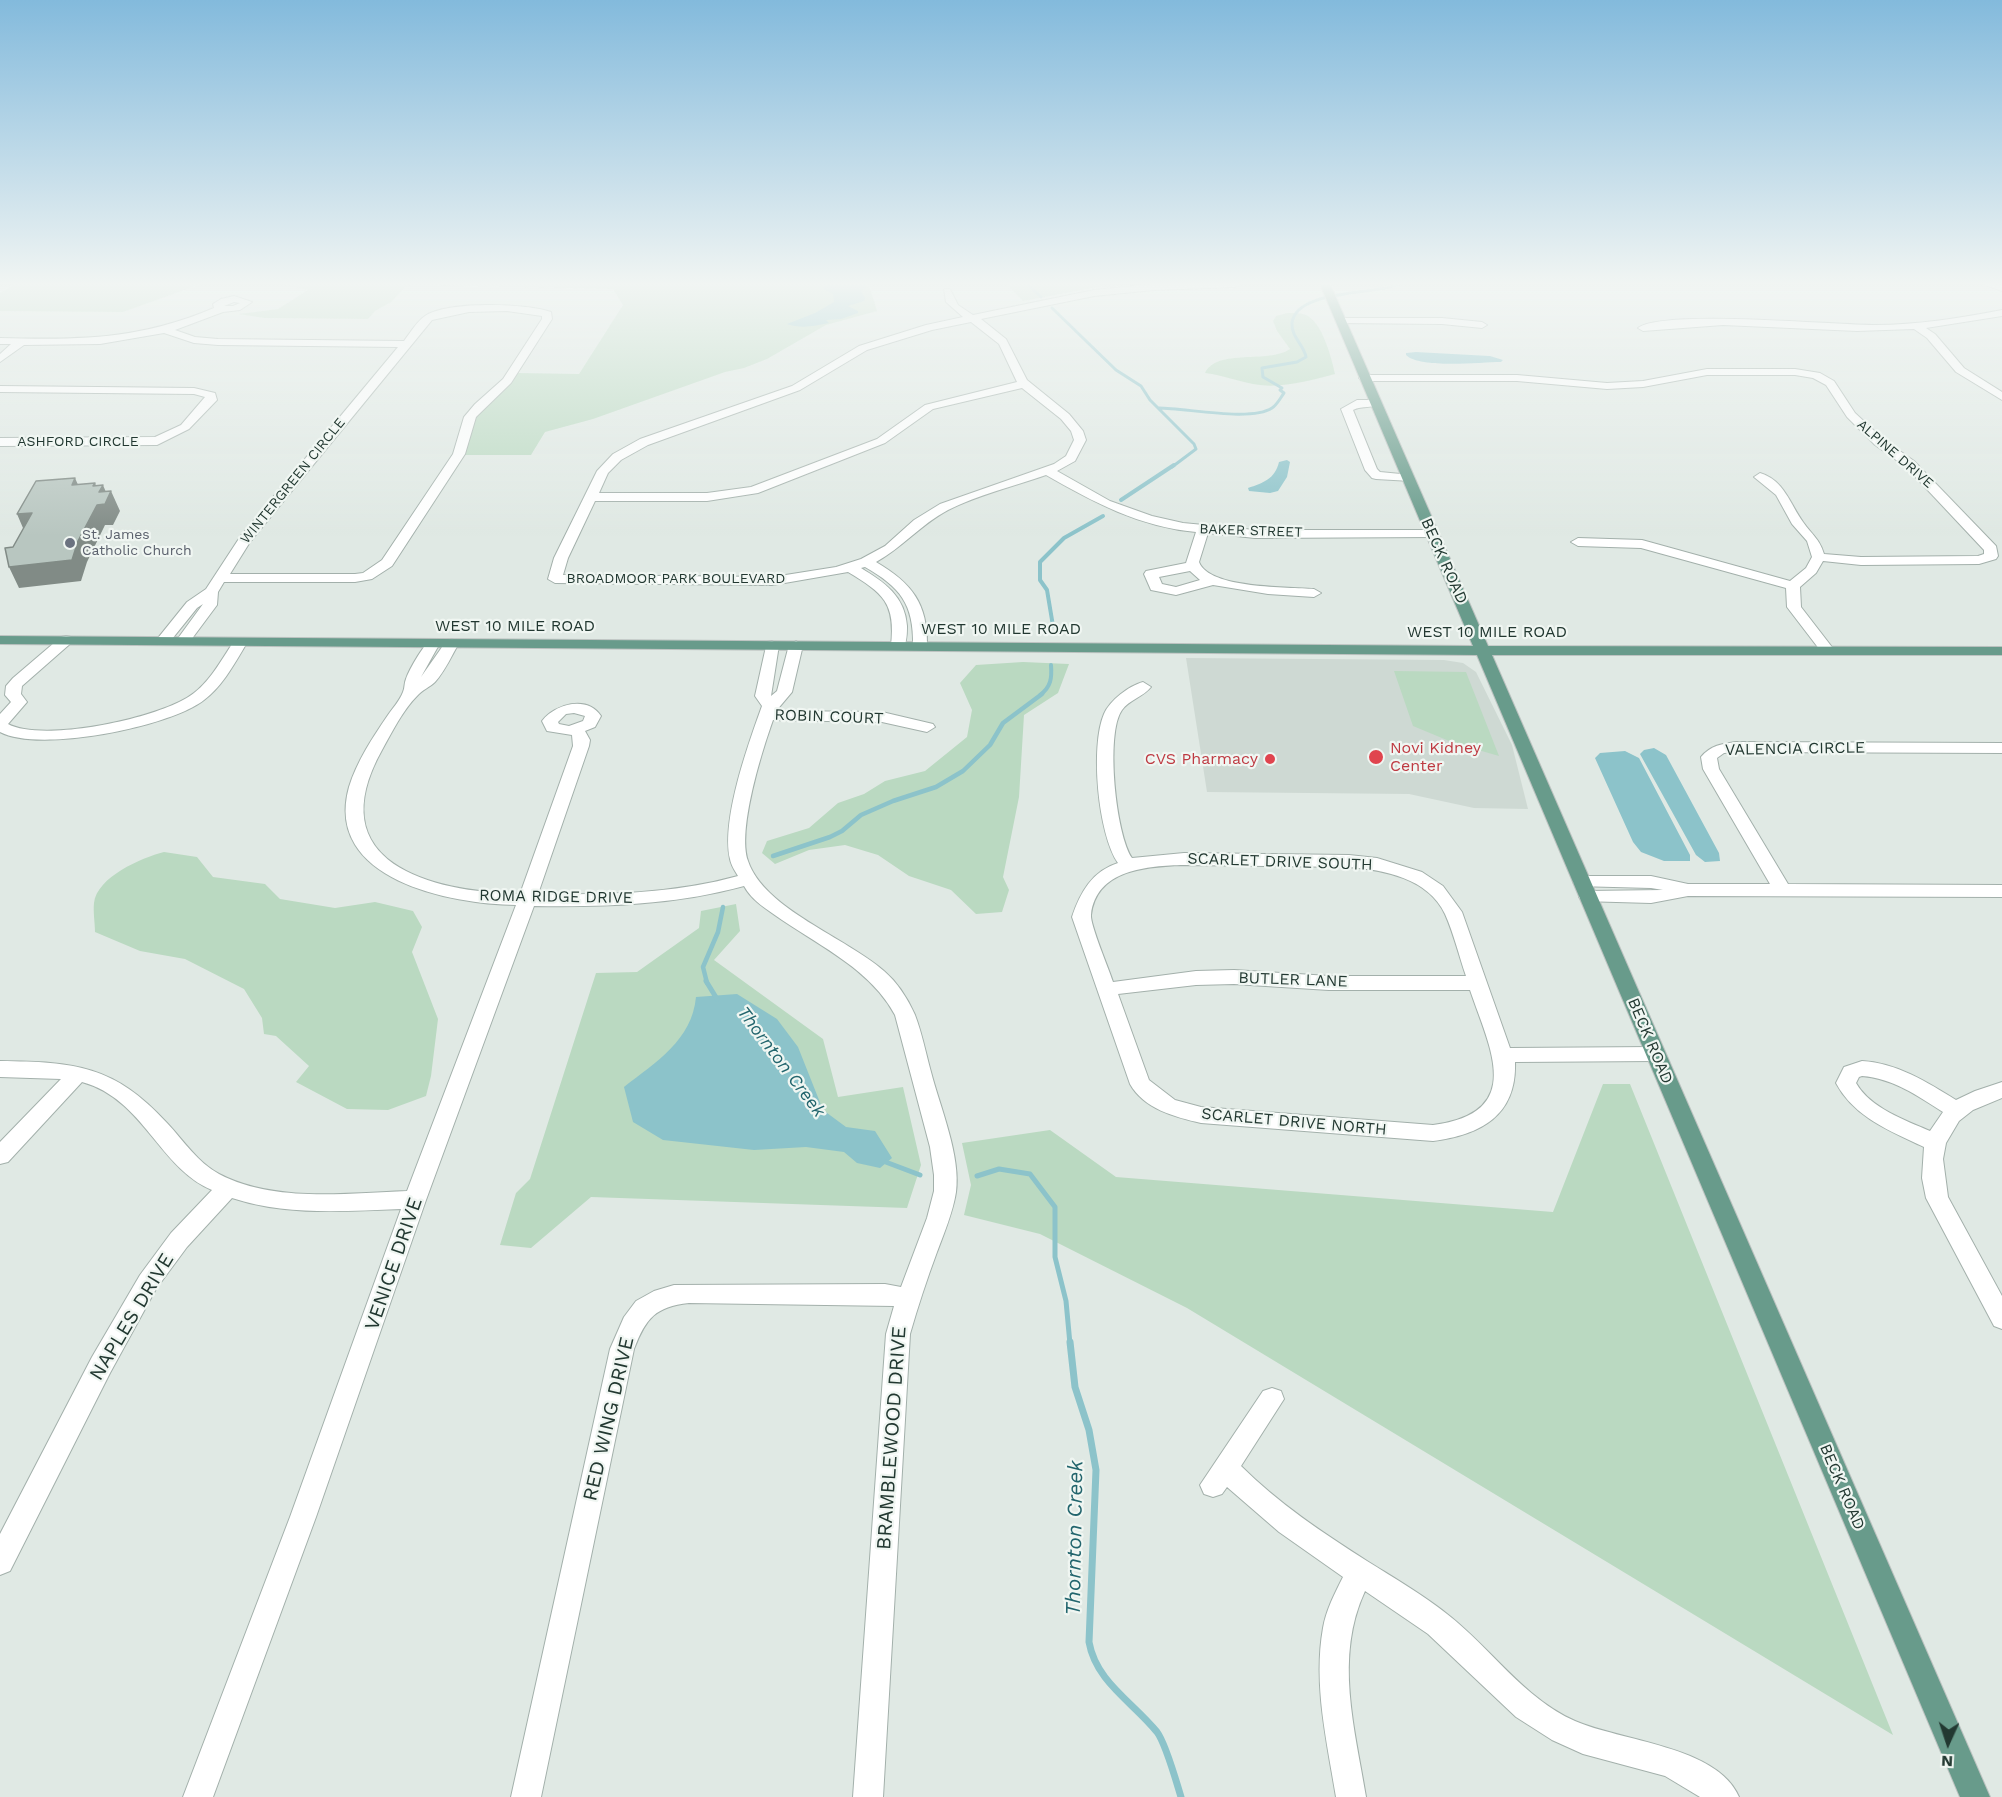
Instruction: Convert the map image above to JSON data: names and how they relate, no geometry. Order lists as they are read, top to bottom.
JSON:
{
  "streets": {
    "main road": ["BECK ROAD", "WEST 10 MILE ROAD"],
    "street": [
      "ASHFORD CIRCLE",
      "ALPINE DRIVE",
      "WINTERGREEN CIRCLE",
      "BAKER STREET",
      "BROADMOOR PARK BOULEVARD",
      "ROBIN COURT",
      "VALENCIA CIRCLE",
      "SCARLET DRIVE SOUTH",
      "ROMA RIDGE DRIVE",
      "BUTLER LANE",
      "SCARLET DRIVE NORTH",
      "VENICE DRIVE",
      "NAPLES DRIVE",
      "RED WING DRIVE",
      "BRAMBLEWOOD DRIVE"
    ]
  },
  "crossings": [
    ["ALPINE DRIVE", "BECK ROAD"],
    ["WINTERGREEN CIRCLE", "WEST 10 MILE ROAD"],
    ["BAKER STREET", "BECK ROAD"],
    ["BAKER STREET", "BROADMOOR PARK BOULEVARD"],
    ["BECK ROAD", "WEST 10 MILE ROAD"],
    ["WEST 10 MILE ROAD", "ROMA RIDGE DRIVE"],
    ["WEST 10 MILE ROAD", "BRAMBLEWOOD DRIVE"],
    ["ROBIN COURT", "BRAMBLEWOOD DRIVE"],
    ["SCARLET DRIVE SOUTH", "BUTLER LANE"],
    ["SCARLET DRIVE SOUTH", "SCARLET DRIVE NORTH"],
    ["ROMA RIDGE DRIVE", "VENICE DRIVE"],
    ["ROMA RIDGE DRIVE", "BRAMBLEWOOD DRIVE"],
    ["BUTLER LANE", "SCARLET DRIVE NORTH"],
    ["RED WING DRIVE", "BRAMBLEWOOD DRIVE"]
  ],
  "water": ["Thornton Creek"],
  "places": ["St. James Catholic Church", "Novi Kidney Center", "CVS Pharmacy"],
  "north": "bottom"
}
